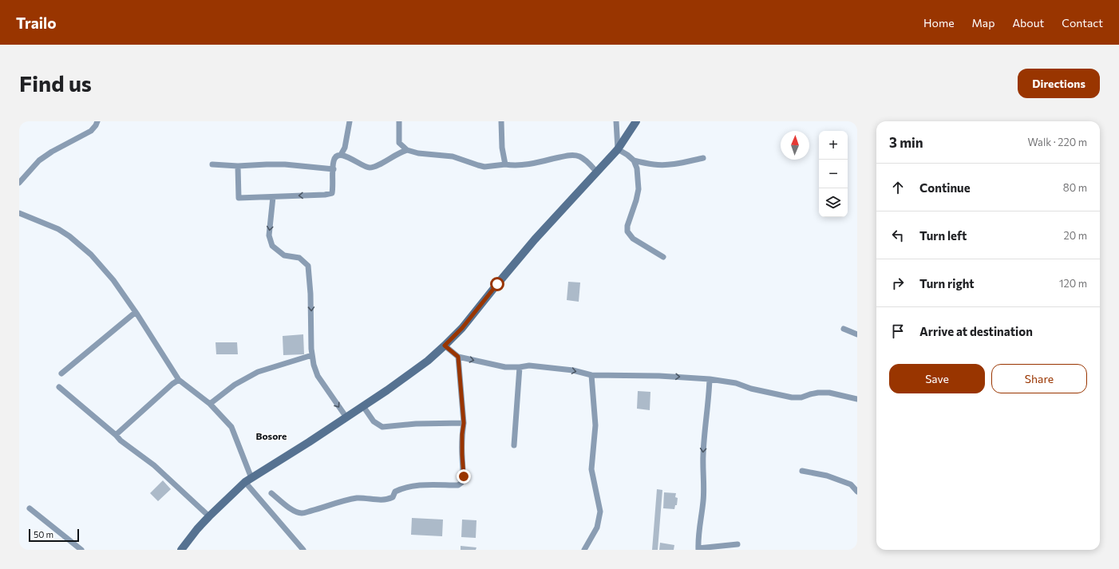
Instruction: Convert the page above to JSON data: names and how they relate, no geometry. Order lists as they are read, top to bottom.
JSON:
{
  "districts": ["Bosore"],
  "scale_bar": "50 m",
  "north": "top",
  "page": {
    "header": "Trailo",
    "nav": [
      "Home",
      "Map",
      "About",
      "Contact"
    ],
    "buttons": [
      "Directions",
      ["Save", "Share"]
    ],
    "title": "Find us",
    "heading": ["3 min", "Walk · 220 m"],
    "map_buttons": ["+", "−"],
    "list": [
      ["Continue", "80 m"],
      ["Turn left", "20 m"],
      ["Turn right", "120 m"],
      "Arrive at destination"
    ],
    "scale": "50 m"
  }
}
